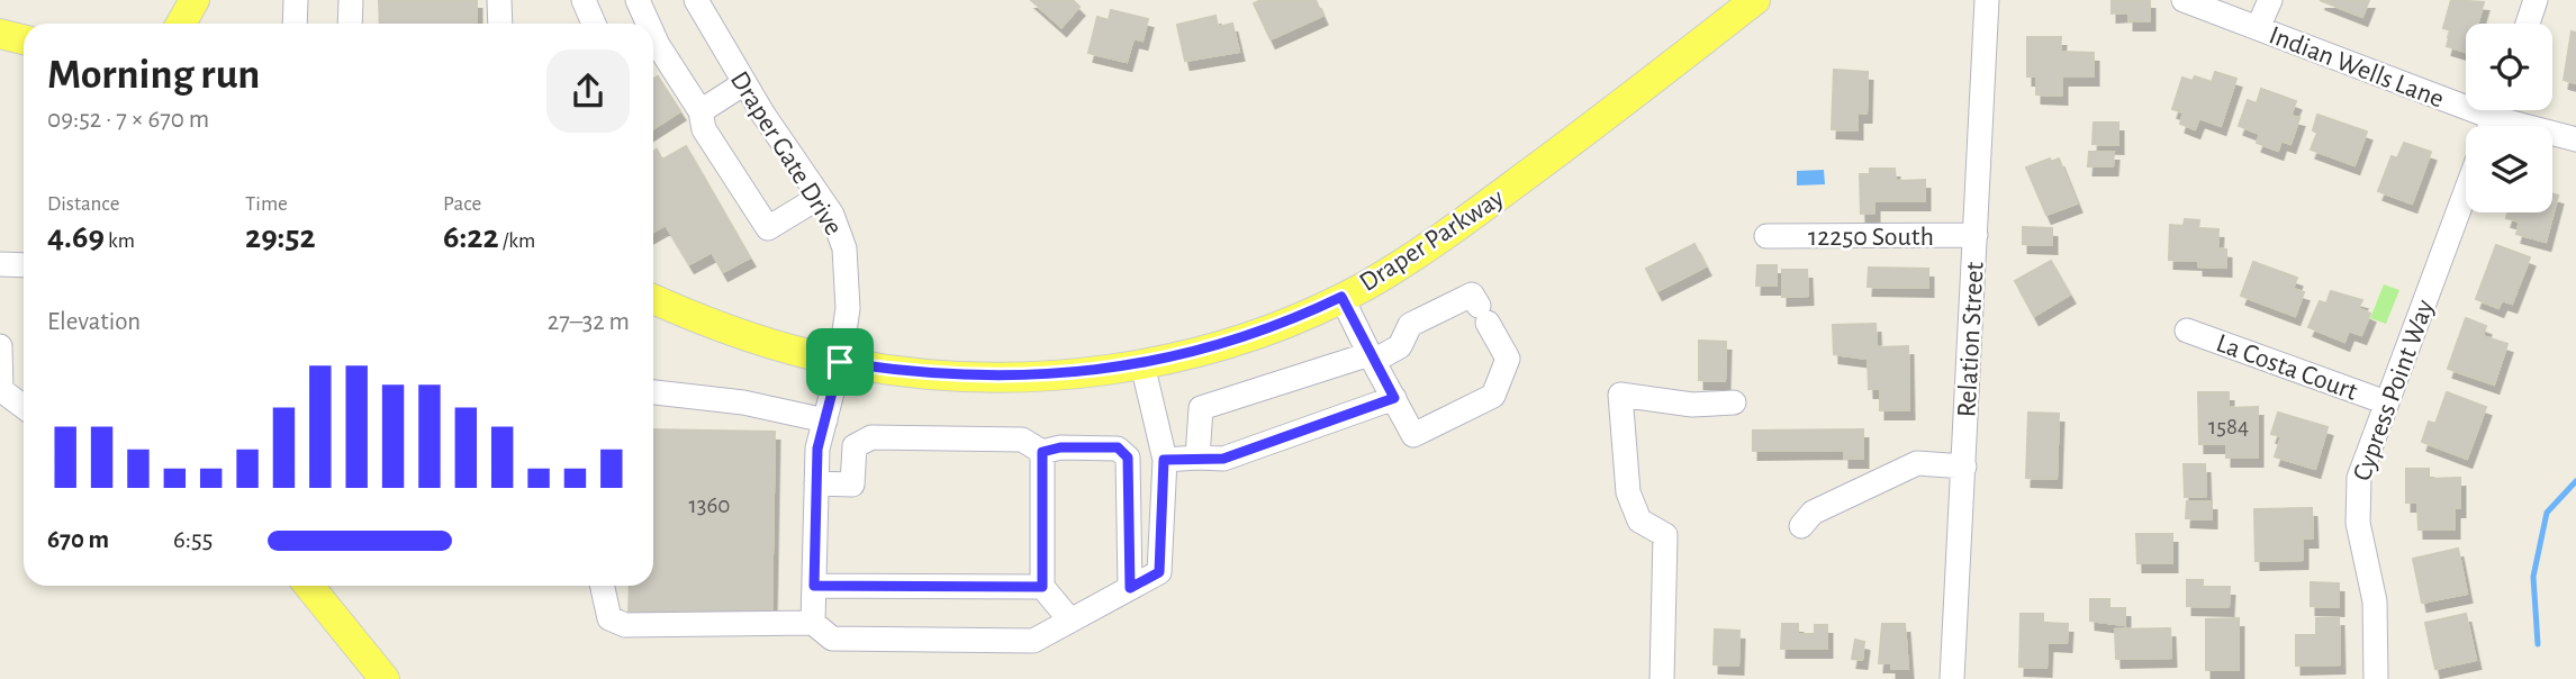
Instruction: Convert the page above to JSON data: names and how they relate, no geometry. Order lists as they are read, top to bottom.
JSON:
{
  "streets": {
    "main road": ["Draper Parkway"],
    "street": [
      "Indian Wells Lane",
      "Draper Gate Drive",
      "12250 South",
      "Relation Street",
      "La Costa Court",
      "Cypress Point Way"
    ]
  },
  "crossings": [
    ["Draper Gate Drive", "Draper Parkway"],
    ["12250 South", "Relation Street"],
    ["La Costa Court", "Cypress Point Way"]
  ],
  "house_numbers": ["1584", "1360"],
  "page": {
    "heading": ["Morning run", "09:52 · 7 × 670 m"],
    "stats": [
      ["Distance", "4.69 km"],
      ["Time", "29:52"],
      ["Pace", "6:22 /km"]
    ],
    "chart": ["Elevation", "27–32 m"],
    "list": [
      {
        "name": "670 m",
        "note": "6:55"
      }
    ]
  }
}
